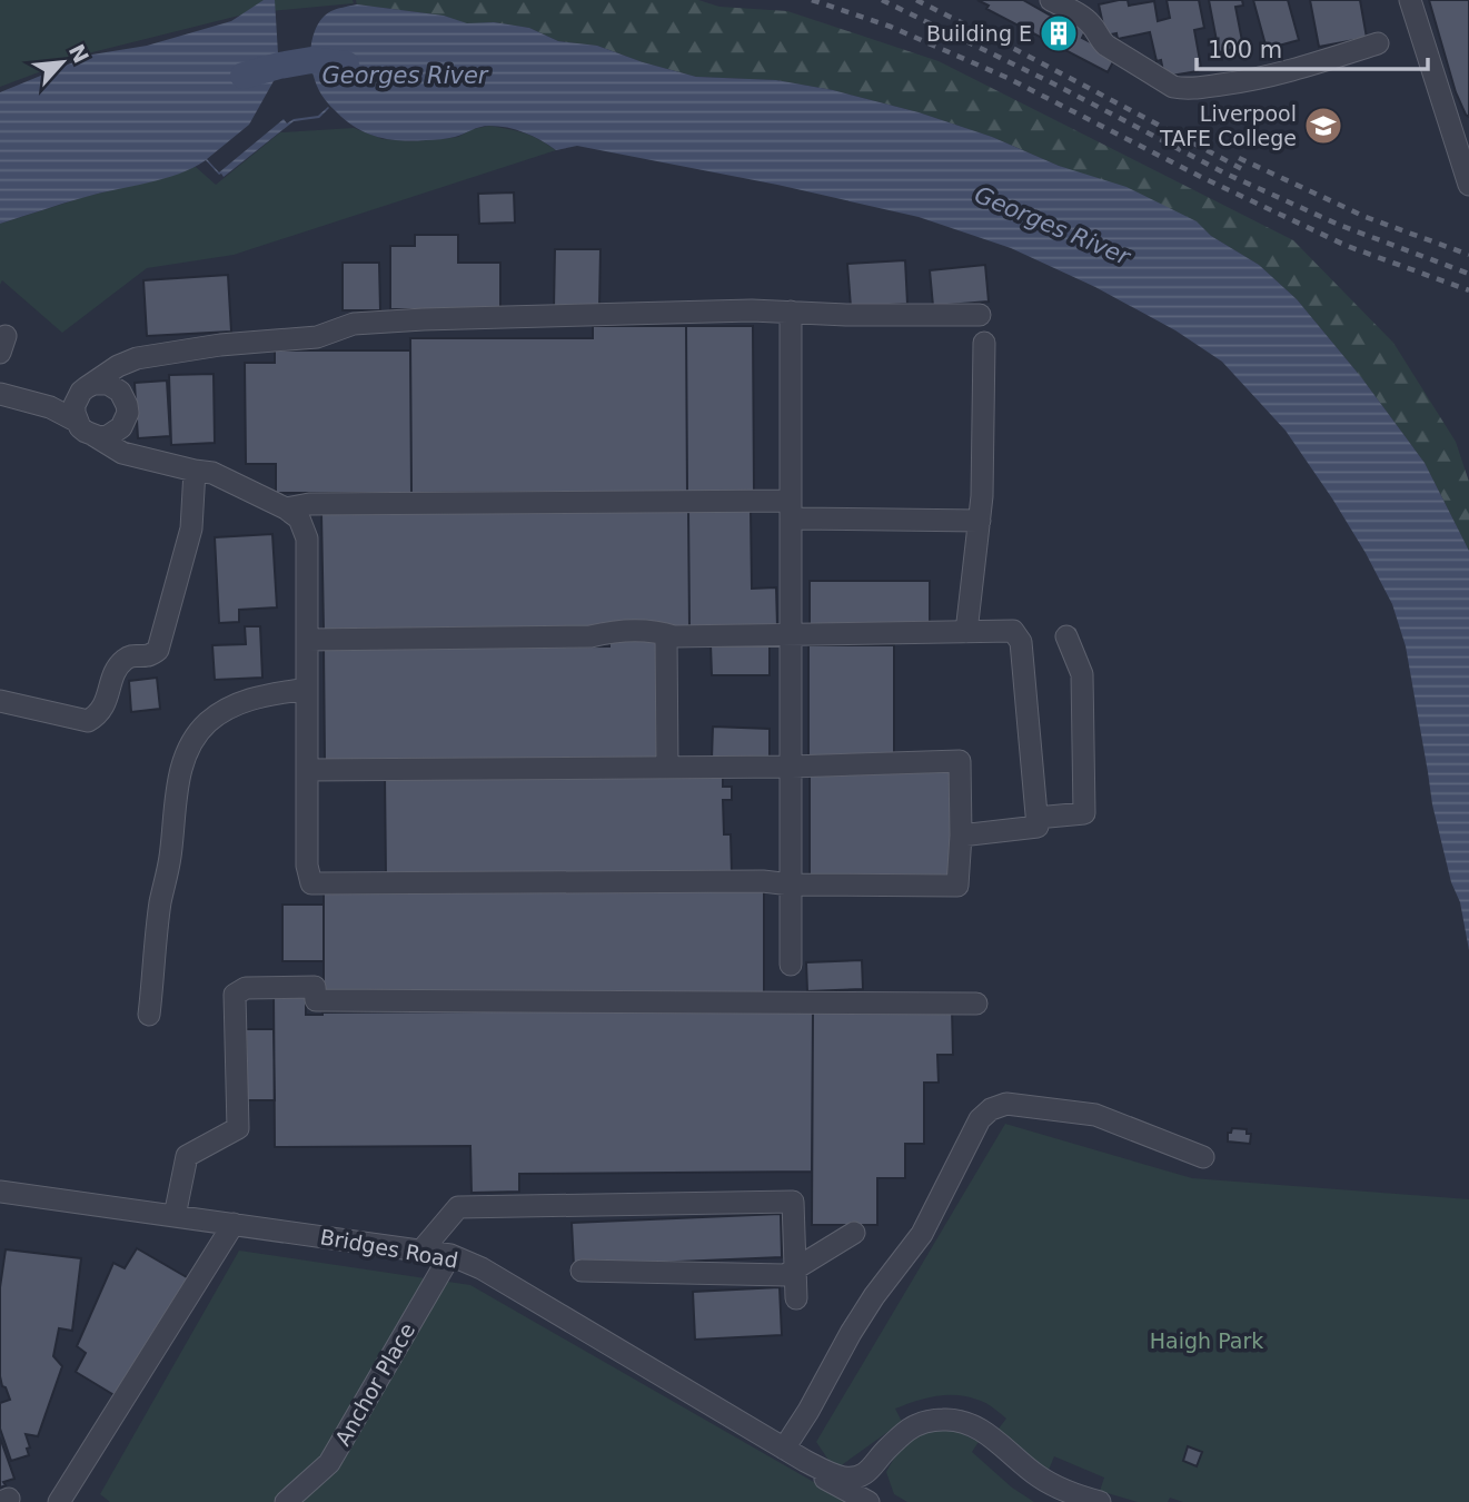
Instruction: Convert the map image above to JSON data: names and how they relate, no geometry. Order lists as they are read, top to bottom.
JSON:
{
  "streets": {
    "street": ["Bridges Road", "Anchor Place"]
  },
  "crossings": [
    ["Bridges Road", "Anchor Place"]
  ],
  "water": ["Georges River"],
  "parks": ["Haigh Park"],
  "places": {
    "building": ["Building E"],
    "school or university": ["Liverpool TAFE College"]
  },
  "scale_bar": "100 m",
  "north": "top right"
}
